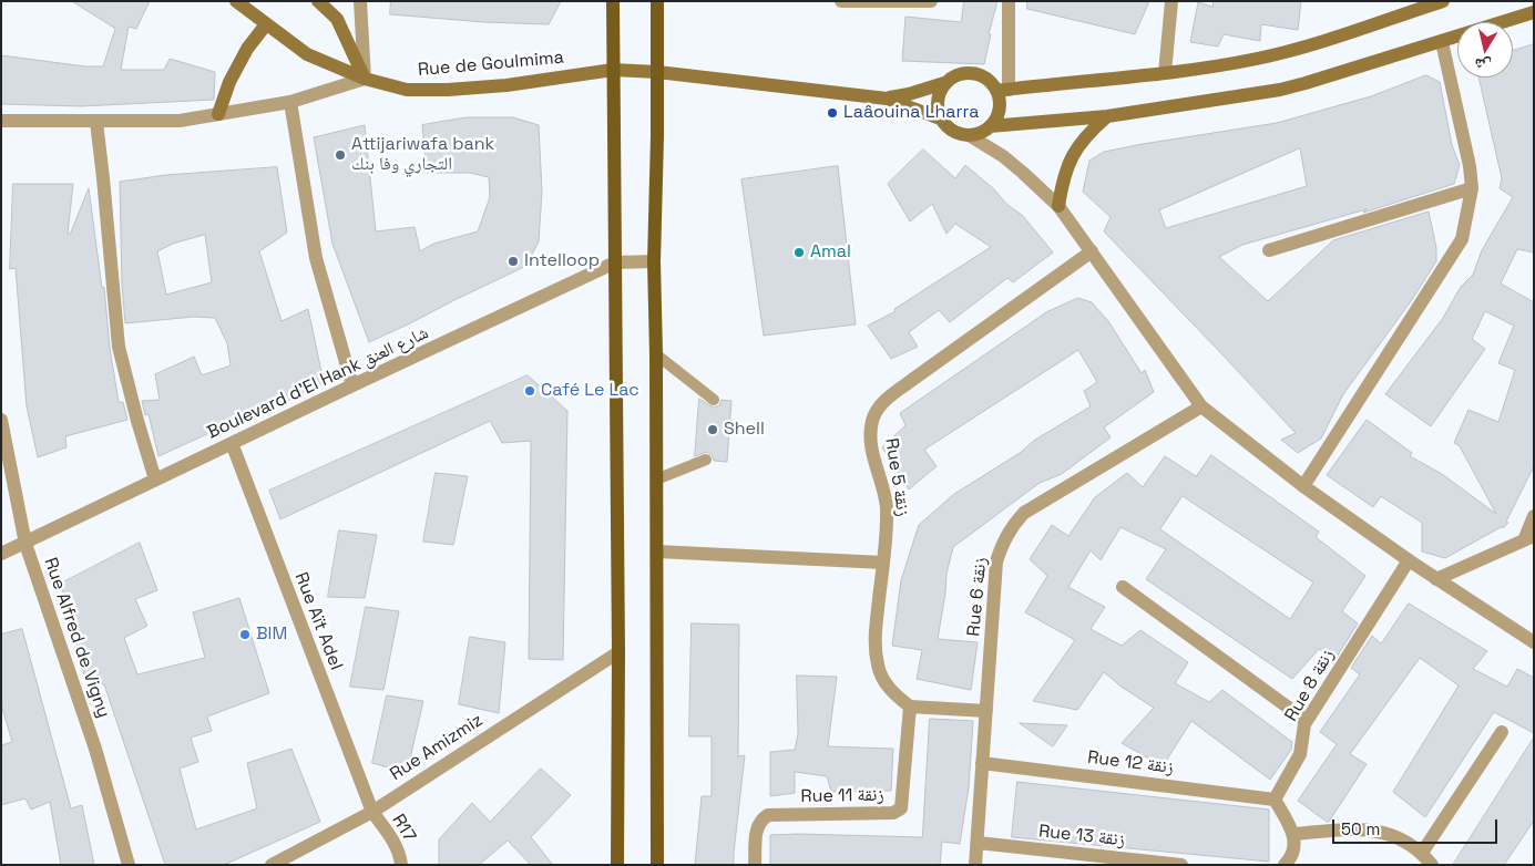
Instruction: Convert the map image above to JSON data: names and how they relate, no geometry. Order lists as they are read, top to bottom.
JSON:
{
  "streets": {
    "main road": ["Rue de Goulmima"],
    "street": [
      "Boulevard d'El Hank شارع العنق",
      "Rue 5 زنقة",
      "Rue 6 زنقة",
      "Rue Aït Adel",
      "Rue Alfred de Vigny",
      "Rue 8 زنقة",
      "Rue Amizmiz",
      "Rue 12 زنقة",
      "Rue 11 زنقة",
      "R17",
      "Rue 13 زنقة"
    ]
  },
  "crossings": [
    ["Boulevard d'El Hank شارع العنق", "Rue Aït Adel"],
    ["Boulevard d'El Hank شارع العنق", "Rue Alfred de Vigny"],
    ["Rue 5 زنقة", "Rue 11 زنقة"],
    ["Rue 6 زنقة", "Rue 12 زنقة"],
    ["Rue 6 زنقة", "Rue 13 زنقة"],
    ["Rue Aït Adel", "Rue Amizmiz"],
    ["Rue Aït Adel", "R17"],
    ["Rue 8 زنقة", "Rue 12 زنقة"],
    ["Rue Amizmiz", "R17"]
  ],
  "places": [
    "Laâouina Lharra",
    "Attijariwafa bank التجاري وفا بنك",
    "Amal",
    "Intelloop",
    "Café Le Lac",
    "Shell",
    "BIM"
  ],
  "scale_bar": "50 m",
  "north": "bottom"
}
